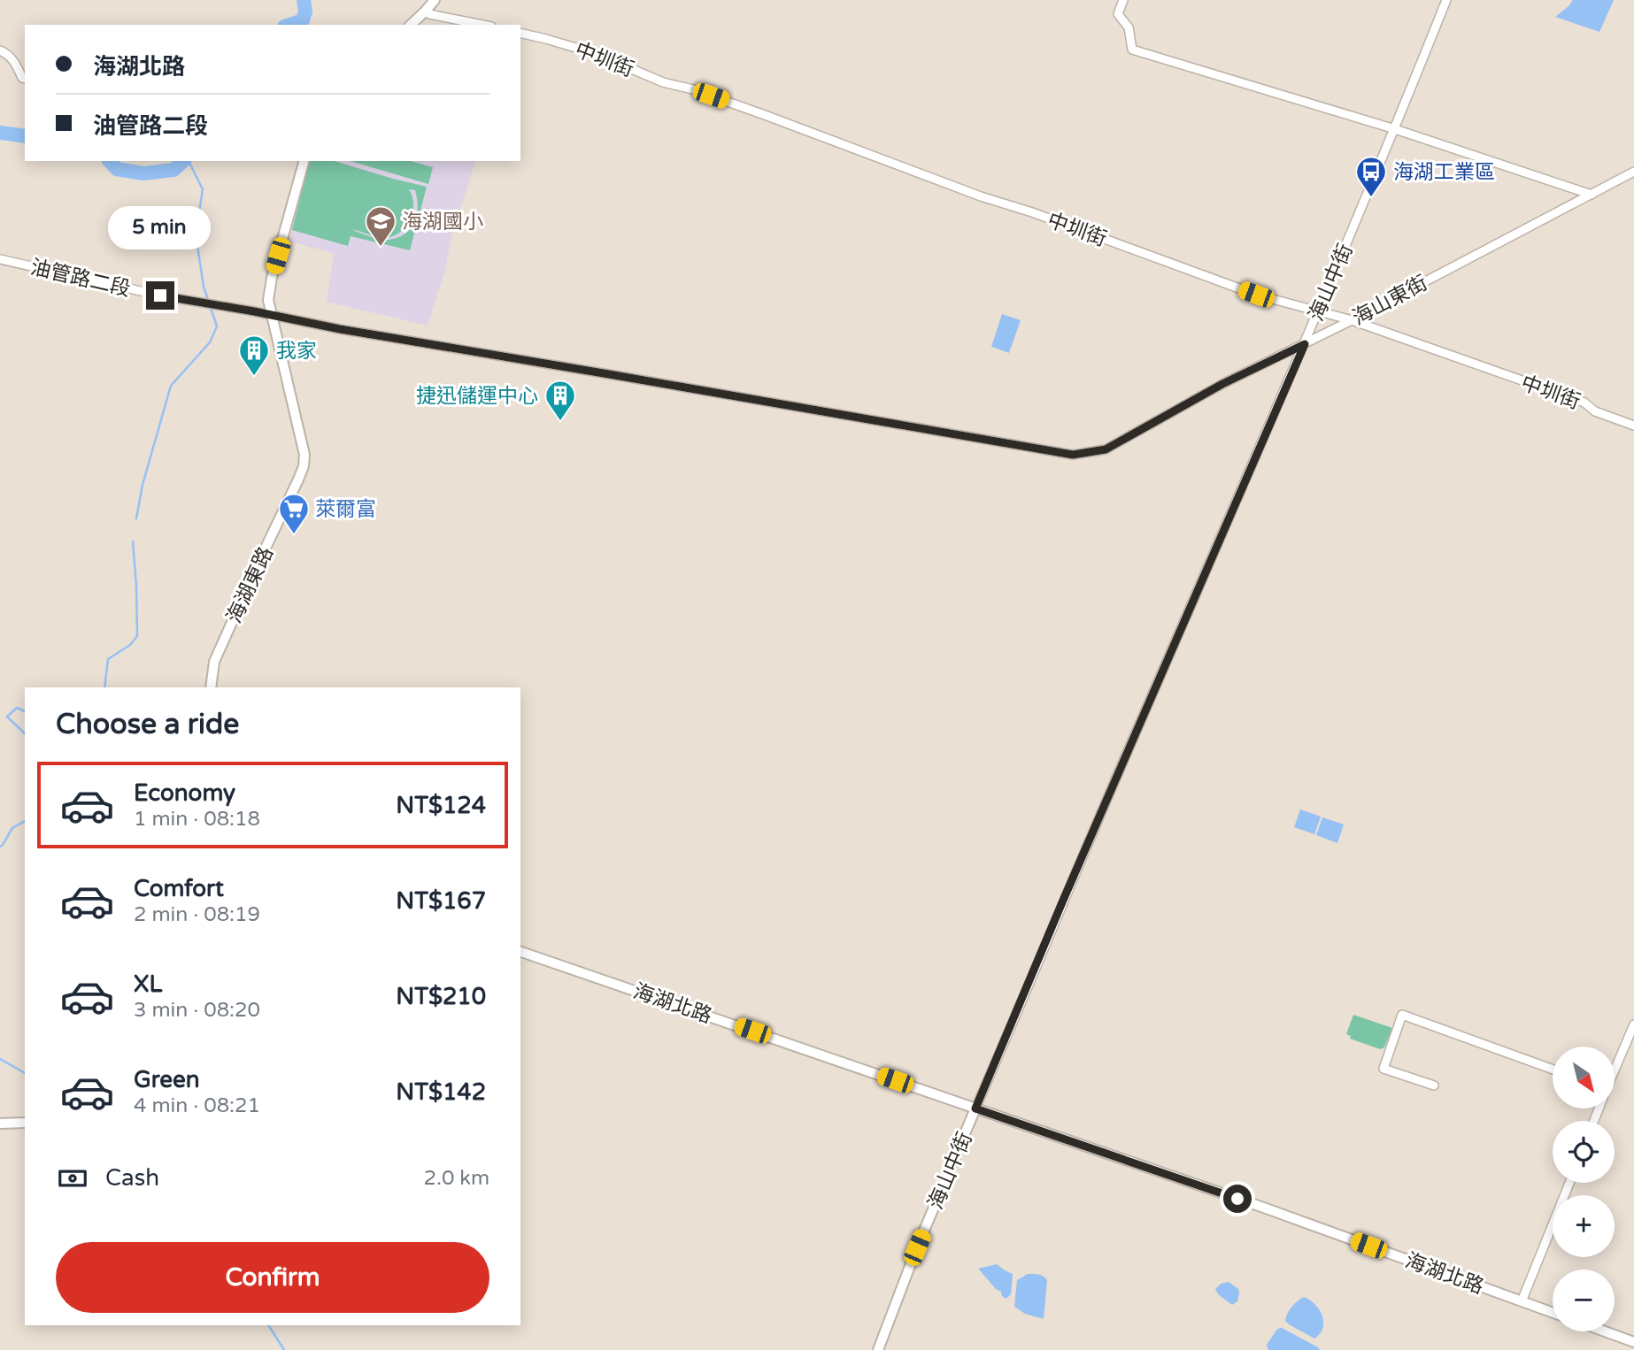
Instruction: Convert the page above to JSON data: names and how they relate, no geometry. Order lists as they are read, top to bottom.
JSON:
{
  "streets": {
    "street": [
      "中圳街",
      "油管路二段",
      "海山中街",
      "海山東街",
      "海湖東路",
      "海湖北路"
    ]
  },
  "crossings": [
    ["中圳街", "海山中街"],
    ["中圳街", "海山東街"],
    ["油管路二段", "海山東街"],
    ["油管路二段", "海湖東路"],
    ["海山中街", "海山東街"],
    ["海山中街", "海湖北路"],
    ["海山東街", "海湖東路"]
  ],
  "places": {
    "bus stop": ["海湖工業區"],
    "school or university": ["海湖國小"],
    "building": ["我家", "捷迅儲運中心"],
    "supermarket": ["萊爾富"]
  },
  "north": "bottom right",
  "page": {
    "banner": ["海湖北路", "油管路二段"],
    "bubble": "5 min",
    "heading": "Choose a ride",
    "list": [
      {
        "name": "Economy",
        "note": "1 min · 08:18",
        "value": "NT$124"
      },
      {
        "name": "Comfort",
        "note": "2 min · 08:19",
        "value": "NT$167"
      },
      {
        "name": "XL",
        "note": "3 min · 08:20",
        "value": "NT$210"
      },
      {
        "name": "Green",
        "note": "4 min · 08:21",
        "value": "NT$142"
      }
    ],
    "map_buttons": ["+", "−"],
    "pay": ["Cash", "2.0 km"],
    "buttons": "Confirm"
  }
}
